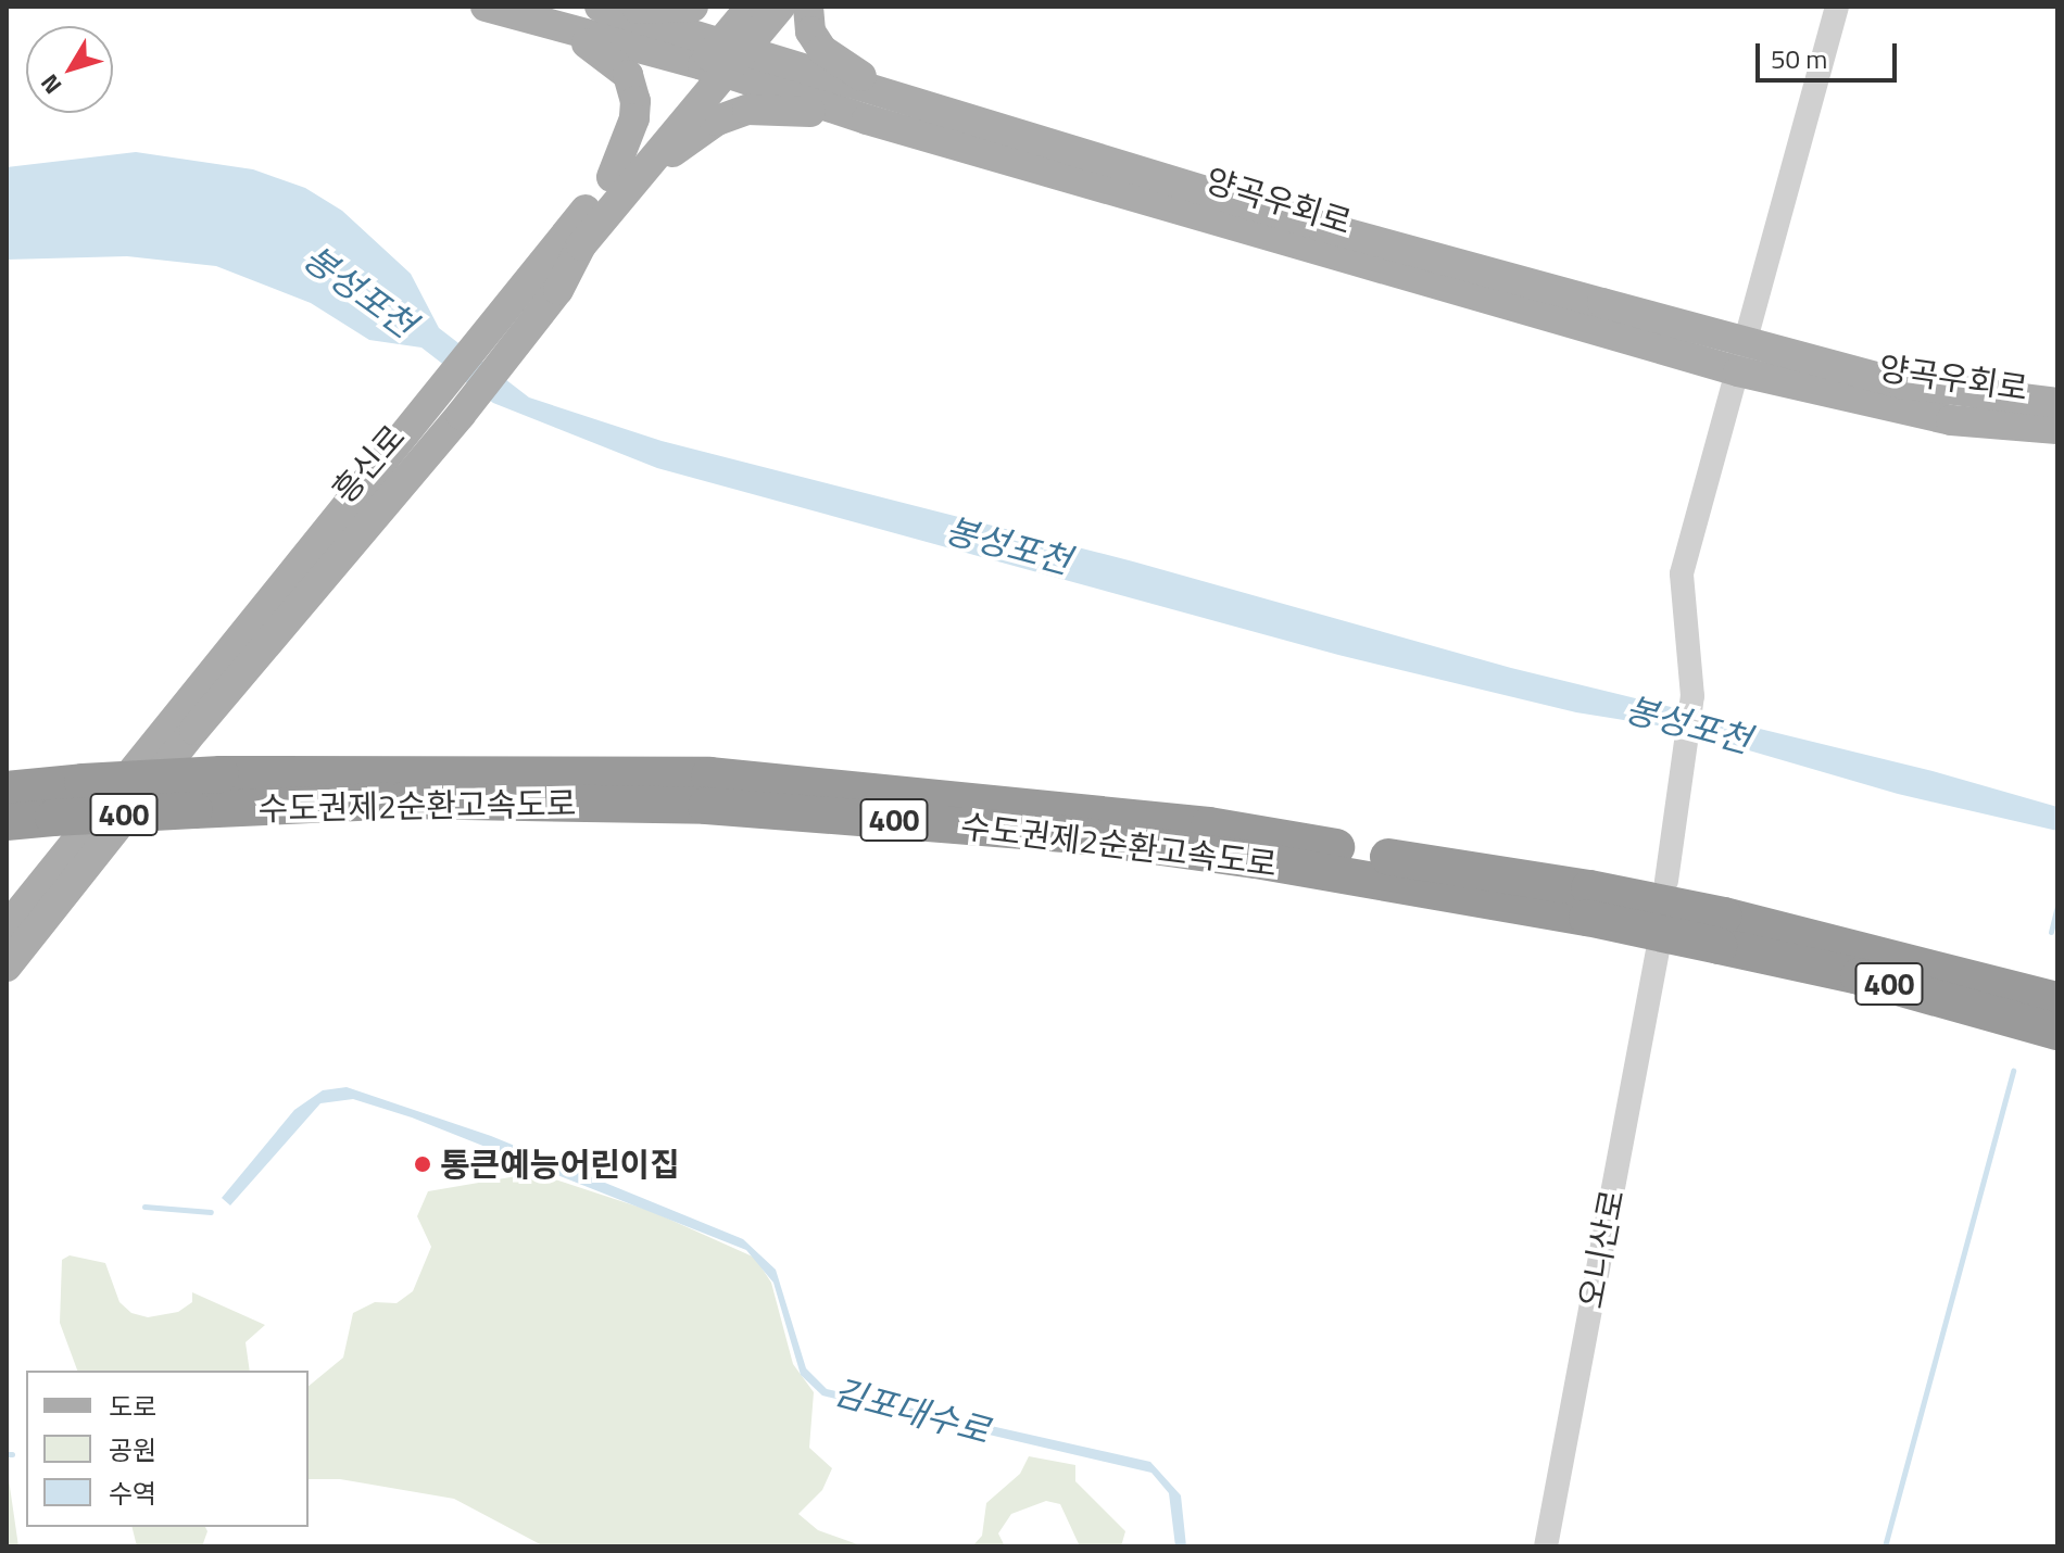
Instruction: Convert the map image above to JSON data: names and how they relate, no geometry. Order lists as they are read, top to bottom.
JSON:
{
  "streets": {
    "highway": ["수도권제2순환고속도로", "400"],
    "main road": ["양곡우회로", "흥신로"],
    "street": ["오니산로"]
  },
  "crossings": [
    ["양곡우회로", "흥신로"]
  ],
  "water": ["봉성포천", "김포대수로"],
  "places": ["통큰예능어린이집"],
  "legend": ["도로", "공원", "수역"],
  "scale_bar": "50 m",
  "north": "bottom left"
}
